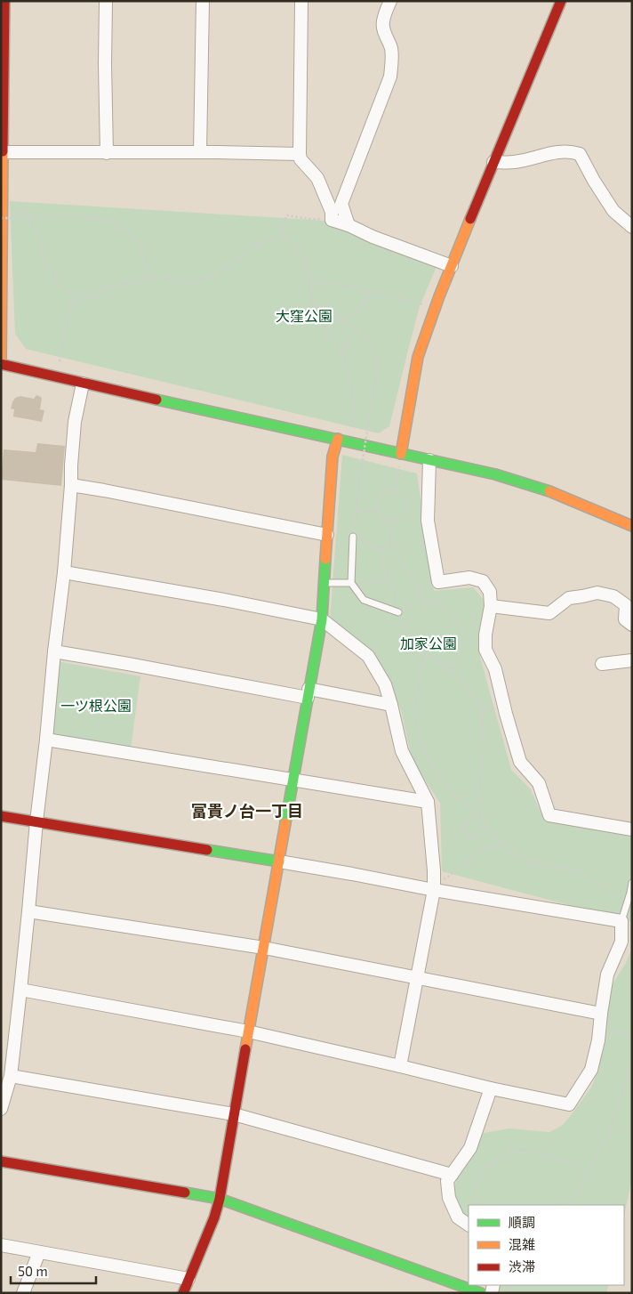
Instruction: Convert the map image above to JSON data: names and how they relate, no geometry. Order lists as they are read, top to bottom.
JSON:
{
  "districts": ["富貴ノ台一丁目"],
  "parks": ["大窪公園", "加家公園", "一ツ根公園"],
  "legend": ["順調", "混雑", "渋滞"],
  "scale_bar": "50 m"
}
